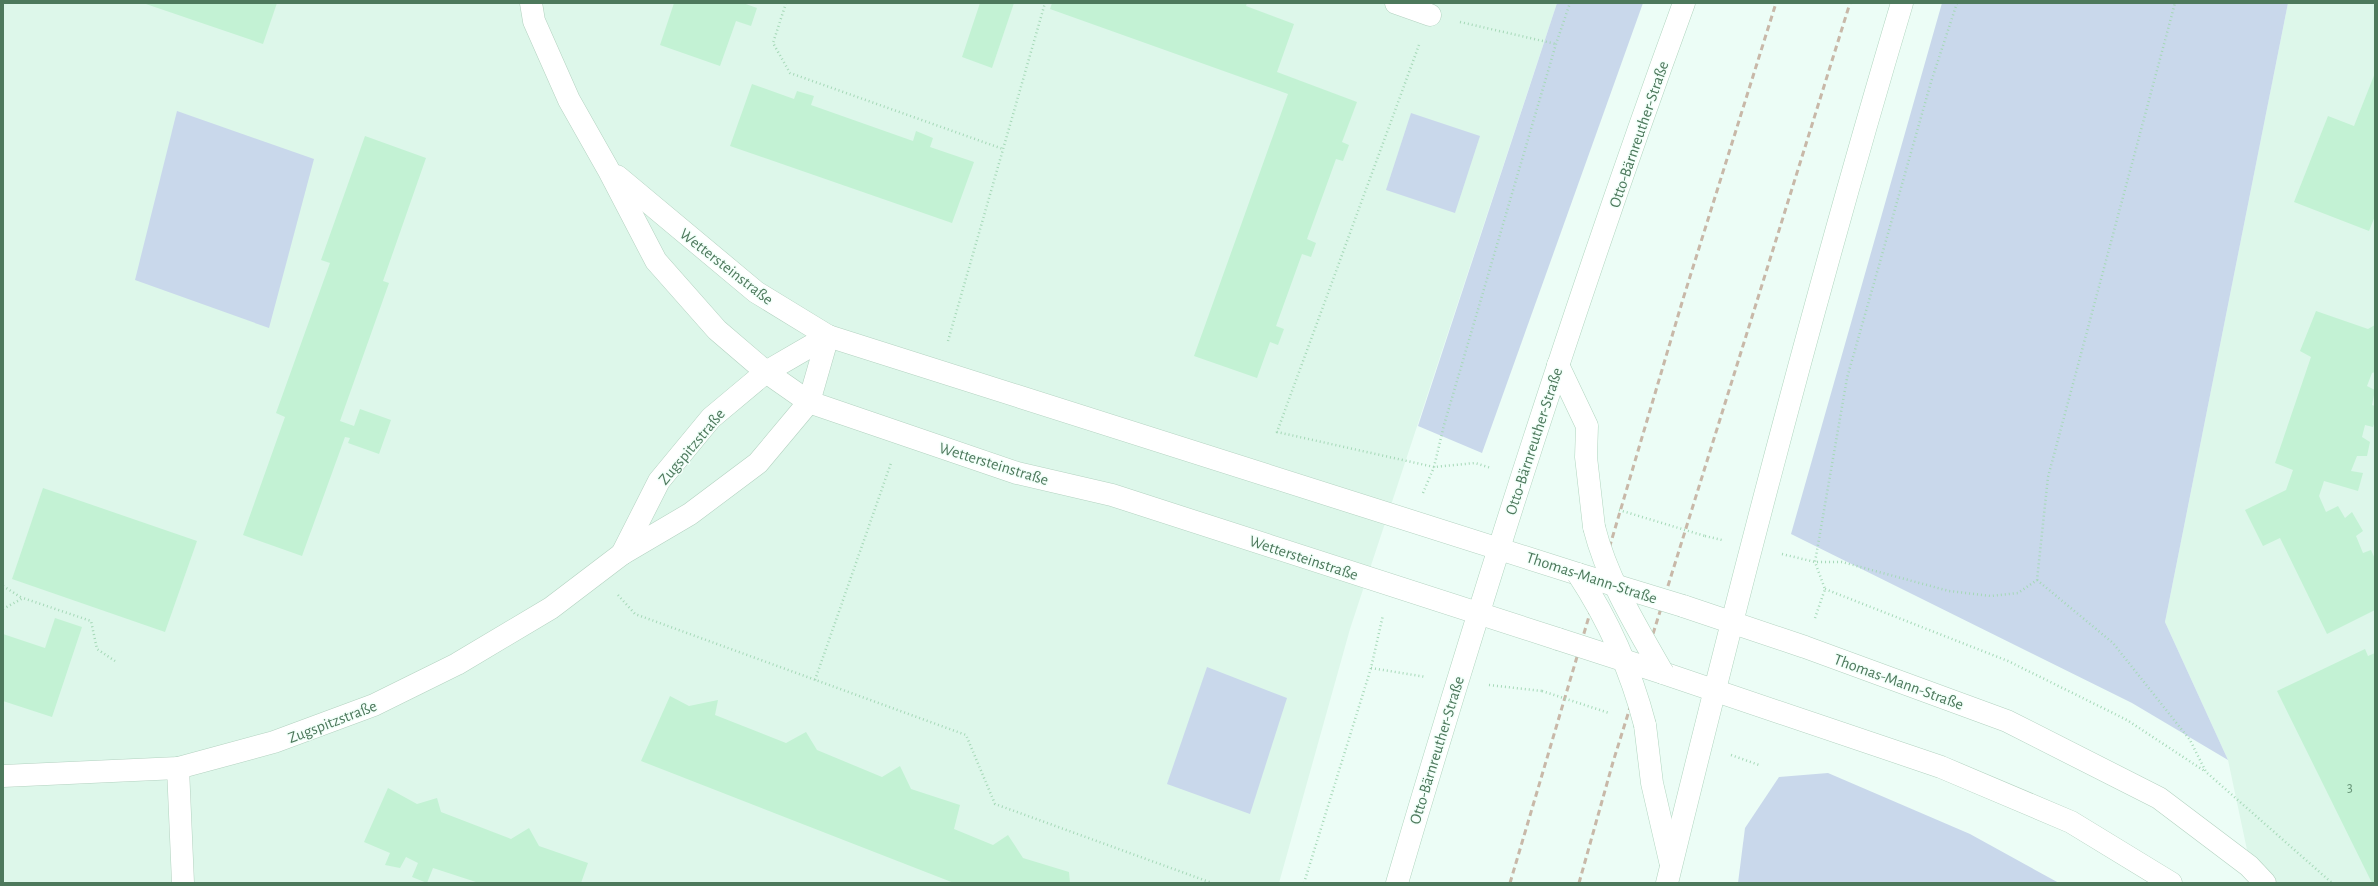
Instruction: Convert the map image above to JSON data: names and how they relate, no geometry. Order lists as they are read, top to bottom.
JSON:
{
  "streets": {
    "street": [
      "Otto-Bärnreuther-Straße",
      "Wettersteinstraße",
      "Zugspitzstraße",
      "Thomas-Mann-Straße"
    ]
  },
  "crossings": [
    ["Otto-Bärnreuther-Straße", "Wettersteinstraße"],
    ["Otto-Bärnreuther-Straße", "Thomas-Mann-Straße"],
    ["Wettersteinstraße", "Zugspitzstraße"],
    ["Wettersteinstraße", "Thomas-Mann-Straße"]
  ],
  "house_numbers": ["3"]
}
